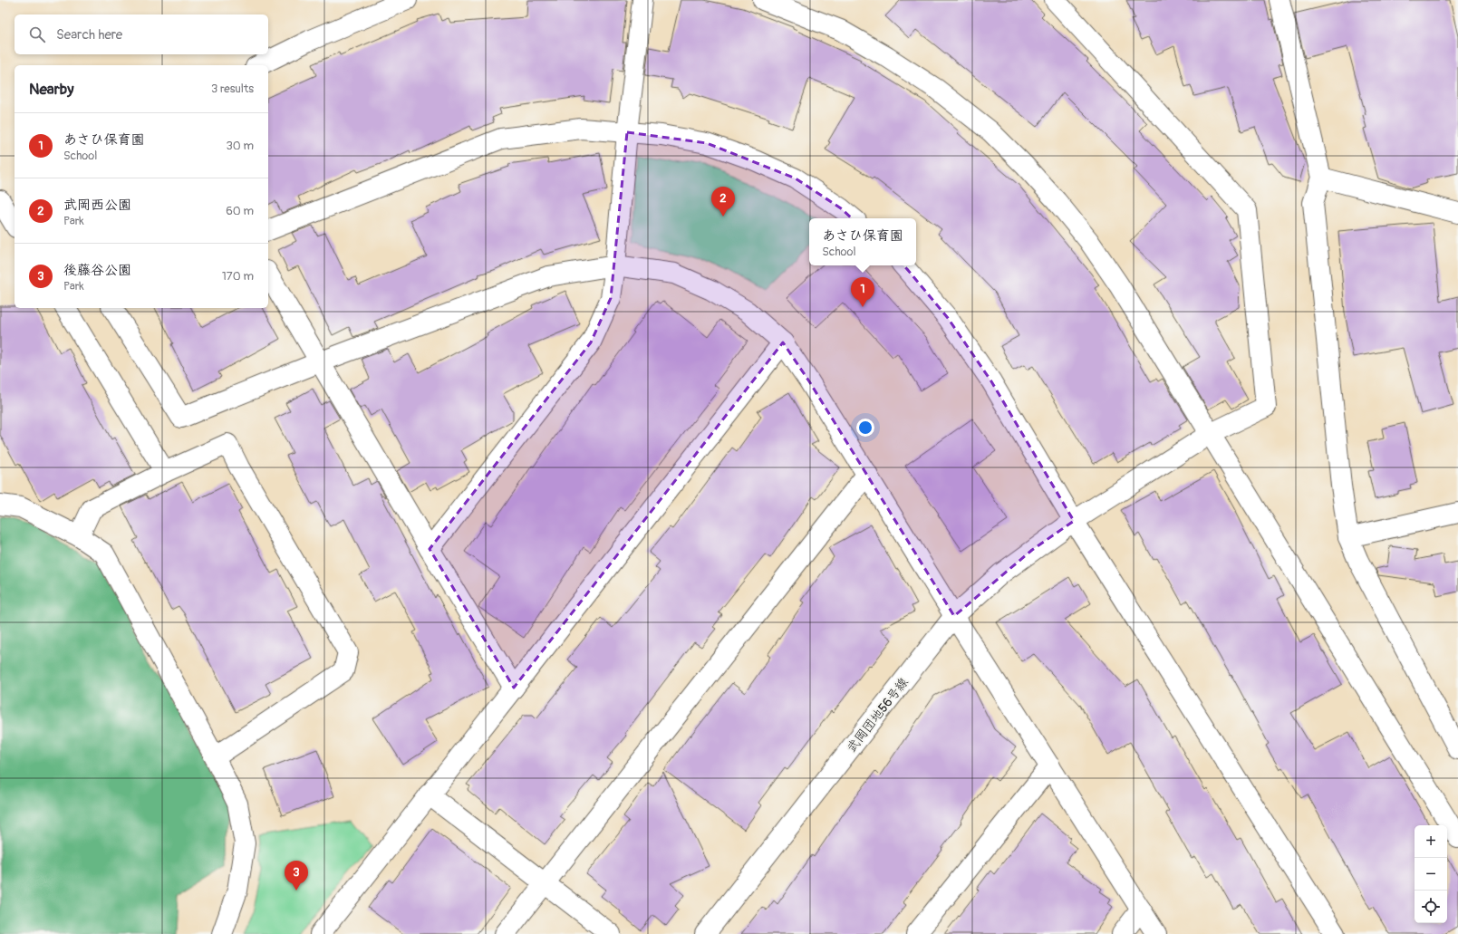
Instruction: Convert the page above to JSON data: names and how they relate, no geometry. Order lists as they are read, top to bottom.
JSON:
{
  "streets": {
    "street": ["武岡団地56号線"]
  },
  "page": {
    "search": "Search here",
    "heading": ["Nearby", "3 results"],
    "list": [
      {
        "mark": "1",
        "name": "あさひ保育園",
        "note": "School",
        "value": "30 m"
      },
      {
        "mark": "2",
        "name": "武岡西公園",
        "note": "Park",
        "value": "60 m"
      },
      {
        "mark": "3",
        "name": "後藤谷公園",
        "note": "Park",
        "value": "170 m"
      }
    ],
    "pins": ["2", "1", "3"],
    "popup": ["あさひ保育園", "School"],
    "map_buttons": ["+", "−"]
  }
}
